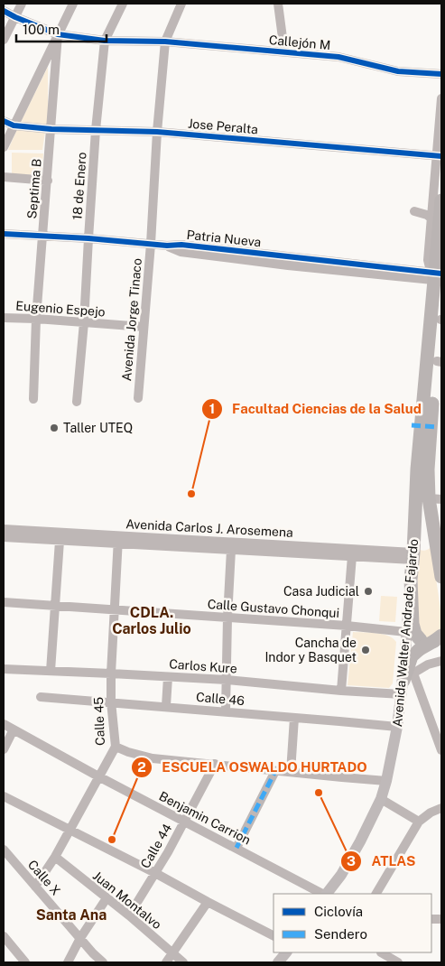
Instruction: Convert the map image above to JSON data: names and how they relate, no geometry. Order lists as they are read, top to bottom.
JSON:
{
  "streets": {
    "highway": ["Avenida Walter Andrade Fajardo"],
    "street": [
      "Callejón M",
      "Jose Peralta",
      "18 de Enero",
      "Septima B",
      "Patria Nueva",
      "Eugenio Espejo",
      "Avenida Jorge Tinaco",
      "Avenida Carlos J. Arosemena",
      "Calle Gustavo Chonqui",
      "Carlos Kure",
      "Calle 46",
      "Calle 45",
      "Benjamin Carrion",
      "Calle 44",
      "Calle X",
      "Juan Montalvo"
    ]
  },
  "crossings": [
    ["Callejón M", "18 de Enero"],
    ["Callejón M", "Septima B"],
    ["Callejón M", "Avenida Jorge Tinaco"],
    ["Jose Peralta", "18 de Enero"],
    ["Jose Peralta", "Septima B"],
    ["Jose Peralta", "Avenida Jorge Tinaco"],
    ["18 de Enero", "Patria Nueva"],
    ["18 de Enero", "Eugenio Espejo"],
    ["Septima B", "Patria Nueva"],
    ["Septima B", "Eugenio Espejo"],
    ["Patria Nueva", "Avenida Jorge Tinaco"],
    ["Patria Nueva", "Avenida Walter Andrade Fajardo"],
    ["Eugenio Espejo", "Avenida Jorge Tinaco"],
    ["Avenida Carlos J. Arosemena", "Avenida Walter Andrade Fajardo"],
    ["Avenida Carlos J. Arosemena", "Calle 45"],
    ["Calle Gustavo Chonqui", "Avenida Walter Andrade Fajardo"],
    ["Calle Gustavo Chonqui", "Calle 45"],
    ["Avenida Walter Andrade Fajardo", "Carlos Kure"],
    ["Avenida Walter Andrade Fajardo", "Calle 46"],
    ["Carlos Kure", "Calle 45"],
    ["Calle 46", "Calle 45"],
    ["Calle 45", "Benjamin Carrion"],
    ["Calle 45", "Calle X"],
    ["Calle 45", "Juan Montalvo"],
    ["Benjamin Carrion", "Calle 44"],
    ["Calle 44", "Juan Montalvo"]
  ],
  "districts": ["CDLA. Carlos Julio", "Santa Ana"],
  "places": [
    "Taller UTEQ",
    "Facultad Ciencias de la Salud",
    "Casa Judicial",
    "Cancha de Indor y Basquet",
    "ATLAS",
    "ESCUELA OSWALDO HURTADO"
  ],
  "legend": ["Ciclovía", "Sendero"],
  "scale_bar": "100 m"
}
